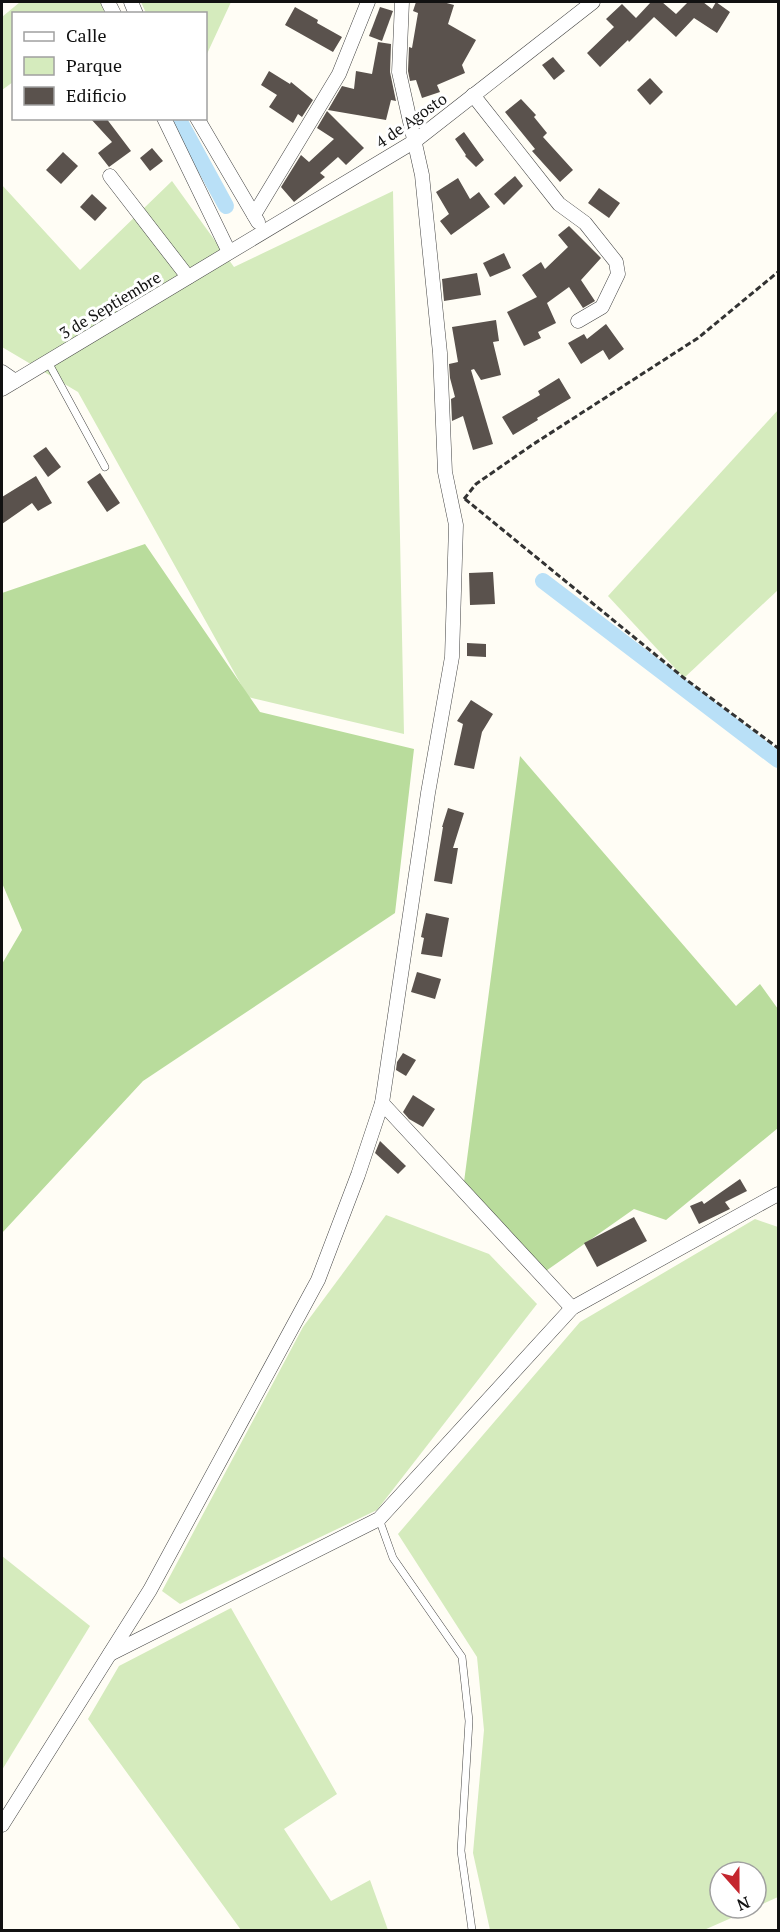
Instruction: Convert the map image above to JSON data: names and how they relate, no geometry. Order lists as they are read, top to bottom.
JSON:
{
  "streets": {
    "street": ["4 de Agosto", "3 de Septiembre"]
  },
  "crossings": [
    ["4 de Agosto", "3 de Septiembre"]
  ],
  "legend": ["Calle", "Parque", "Edificio"],
  "north": "bottom"
}
